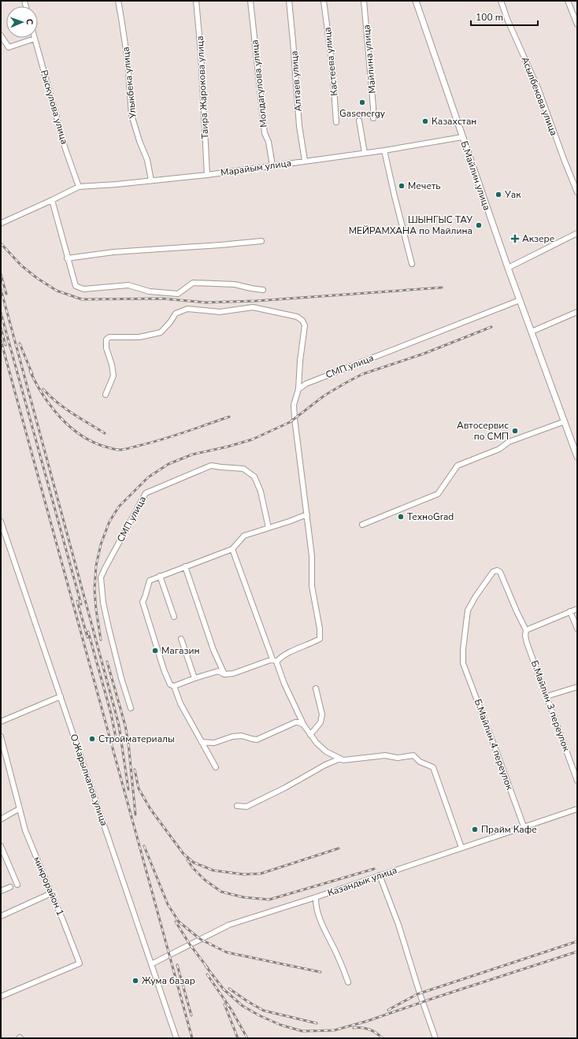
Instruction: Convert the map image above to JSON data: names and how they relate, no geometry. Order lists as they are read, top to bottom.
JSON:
{
  "streets": {
    "street": [
      "Майлина улица",
      "Кастеева улица",
      "Алтаев улица",
      "Улыкбека улица",
      "Молдагулова улица",
      "Таира Жарокова улица",
      "Асылбекова улица",
      "Рыскулова улица",
      "Марайым улица",
      "Б.Майлин улица",
      "СМП улица",
      "Б.Майлин 3 переулок",
      "Б.Майлин 4 переулок",
      "О.Жарылкапов улица",
      "Казандык улица",
      "микрорайон 1"
    ]
  },
  "crossings": [
    ["Алтаев улица", "Марайым улица"],
    ["Улыкбека улица", "Марайым улица"],
    ["Молдагулова улица", "Марайым улица"],
    ["Таира Жарокова улица", "Марайым улица"],
    ["Рыскулова улица", "Марайым улица"],
    ["Марайым улица", "Б.Майлин улица"],
    ["Б.Майлин улица", "СМП улица"],
    ["Б.Майлин 3 переулок", "Б.Майлин 4 переулок"],
    ["Б.Майлин 4 переулок", "Казандык улица"],
    ["О.Жарылкапов улица", "Казандык улица"]
  ],
  "places": {
    "other": [
      "Gasenergy",
      "Казахстан",
      "Мечеть",
      "Уак",
      "ШЫНГЫС ТАУ МЕЙРАМХАНА по Майлина",
      "Автосервис по СМП",
      "ТехноGrad",
      "Магазин",
      "Стройматериалы",
      "Прайм Кафе",
      "Жума базар"
    ],
    "health": ["Акзере"]
  },
  "scale_bar": "100 m",
  "north": "right"
}
